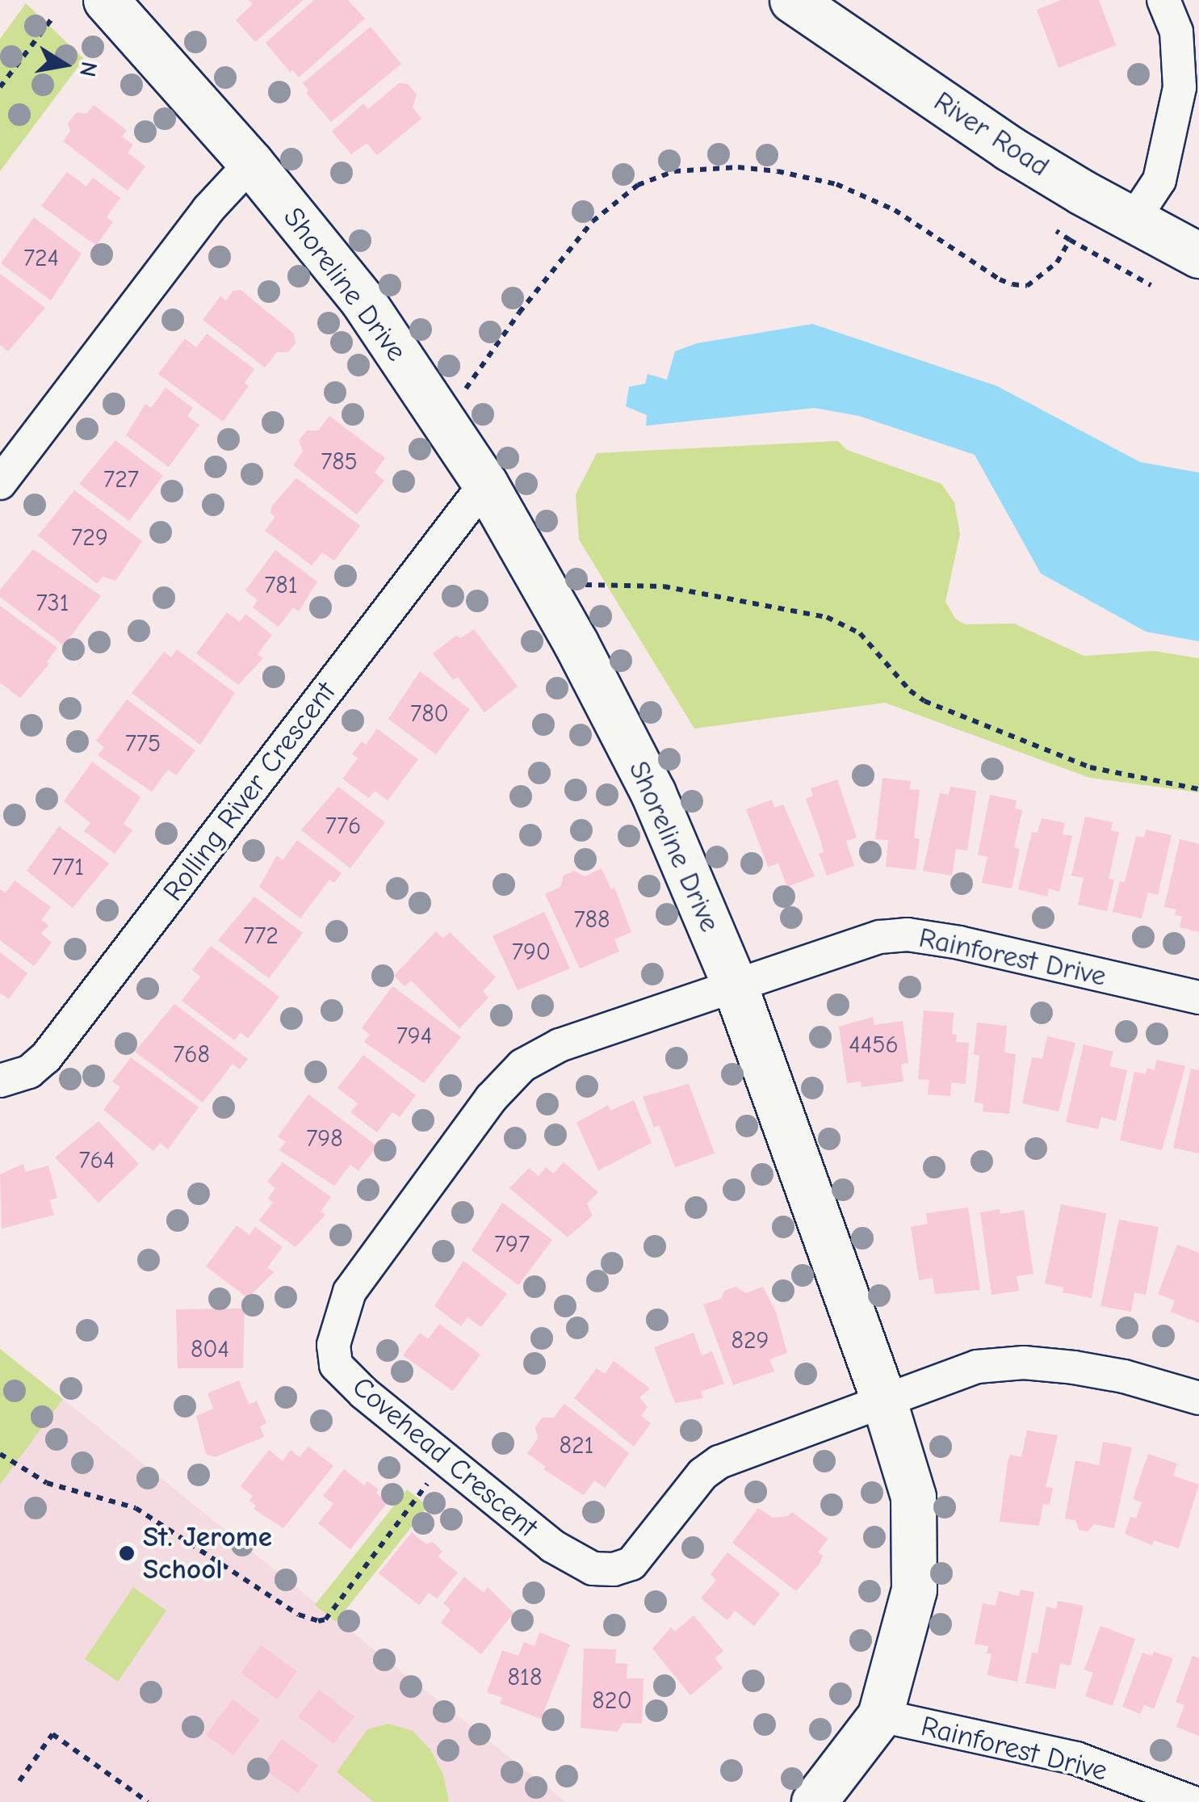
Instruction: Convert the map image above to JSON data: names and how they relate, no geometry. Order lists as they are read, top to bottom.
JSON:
{
  "streets": {
    "street": [
      "River Road",
      "Shoreline Drive",
      "Rolling River Crescent",
      "Rainforest Drive",
      "Covehead Crescent"
    ]
  },
  "crossings": [
    ["Shoreline Drive", "Rolling River Crescent"],
    ["Shoreline Drive", "Rainforest Drive"],
    ["Shoreline Drive", "Covehead Crescent"],
    ["Rainforest Drive", "Covehead Crescent"]
  ],
  "places": ["St. Jerome School"],
  "house_numbers": [
    "724",
    "785",
    "727",
    "729",
    "781",
    "731",
    "780",
    "775",
    "776",
    "771",
    "788",
    "772",
    "790",
    "794",
    "4456",
    "768",
    "798",
    "764",
    "797",
    "829",
    "804",
    "821",
    "818",
    "820"
  ],
  "north": "right"
}
